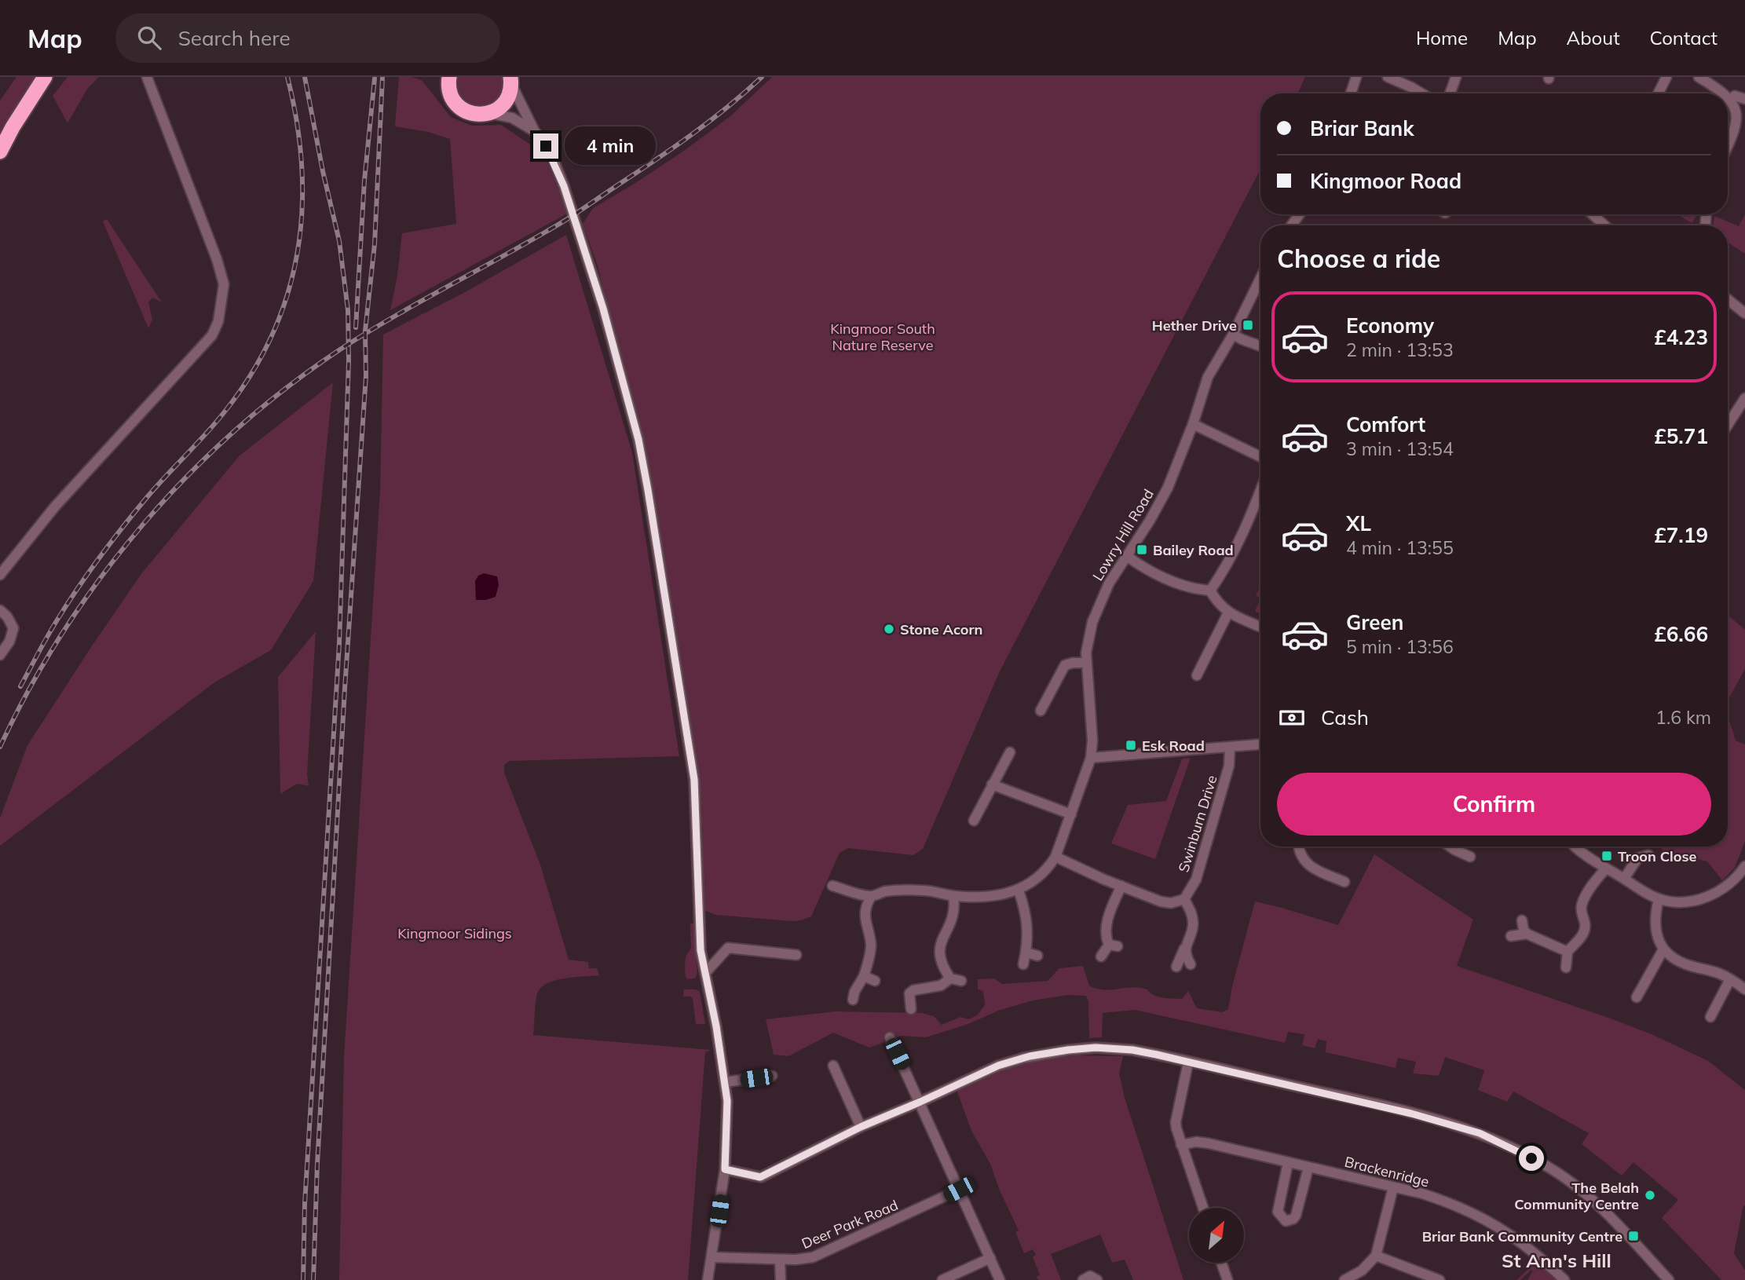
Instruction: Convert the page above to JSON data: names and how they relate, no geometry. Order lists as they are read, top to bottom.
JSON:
{
  "streets": {
    "street": [
      "Lowry Hill Road",
      "Swinburn Drive",
      "Brackenridge",
      "Deer Park Road"
    ]
  },
  "districts": ["St Ann's Hill"],
  "parks": ["Kingmoor South Nature Reserve", "Kingmoor Sidings"],
  "places": {
    "transit": [
      "Hether Drive",
      "Bailey Road",
      "Esk Road",
      "Troon Close",
      "Briar Bank Community Centre"
    ],
    "other": ["Stone Acorn", "The Belah Community Centre"]
  },
  "north": "top right",
  "page": {
    "header": "Map",
    "search": "Search here",
    "nav": [
      "Home",
      "Map",
      "About",
      "Contact"
    ],
    "banner": ["Briar Bank", "Kingmoor Road"],
    "bubble": "4 min",
    "heading": "Choose a ride",
    "list": [
      {
        "name": "Economy",
        "note": "2 min · 13:53",
        "value": "£4.23"
      },
      {
        "name": "Comfort",
        "note": "3 min · 13:54",
        "value": "£5.71"
      },
      {
        "name": "XL",
        "note": "4 min · 13:55",
        "value": "£7.19"
      },
      {
        "name": "Green",
        "note": "5 min · 13:56",
        "value": "£6.66"
      }
    ],
    "pay": ["Cash", "1.6 km"],
    "buttons": "Confirm"
  }
}
